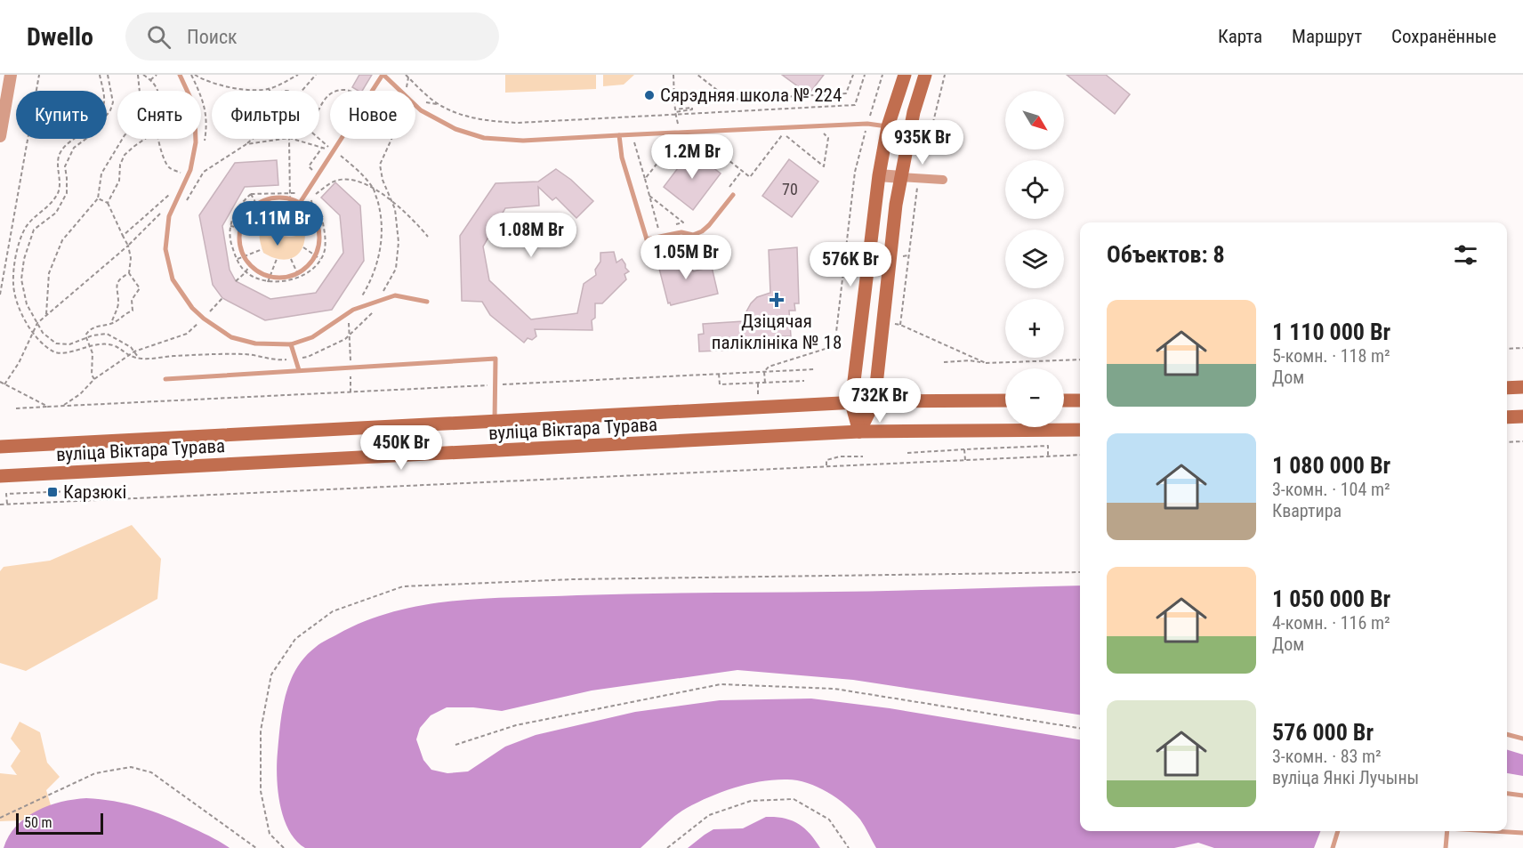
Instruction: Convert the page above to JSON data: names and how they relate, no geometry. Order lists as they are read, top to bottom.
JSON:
{
  "streets": {
    "main road": ["вуліца Віктара Турава"]
  },
  "places": {
    "other": ["Сярэдняя школа № 224"],
    "health": ["Дзіцячая паліклініка № 18"],
    "transit": ["Карзюкі"]
  },
  "house_numbers": ["70"],
  "scale_bar": "50 m",
  "north": "bottom right",
  "page": {
    "header": "Dwello",
    "search": "Поиск",
    "nav": ["Карта", "Маршрут", "Сохранённые"],
    "map_buttons": ["+", "−"],
    "chip": [
      "Купить",
      "Снять",
      "Фильтры",
      "Новое"
    ],
    "price": [
      "935K Br",
      "1.2M Br",
      "1.11M Br",
      "1.08M Br",
      "1.05M Br",
      "576K Br",
      "732K Br",
      "450K Br"
    ],
    "heading": "Объектов: 8",
    "list": [
      {
        "name": "1 110 000 Br",
        "note": "5-комн. · 118 m² · Дом"
      },
      {
        "name": "1 080 000 Br",
        "note": "3-комн. · 104 m² · Квартира"
      },
      {
        "name": "1 050 000 Br",
        "note": "4-комн. · 116 m² · Дом"
      },
      {
        "name": "576 000 Br",
        "note": "3-комн. · 83 m² · вуліца Янкі Лучыны"
      }
    ],
    "scale": "50 m"
  }
}
